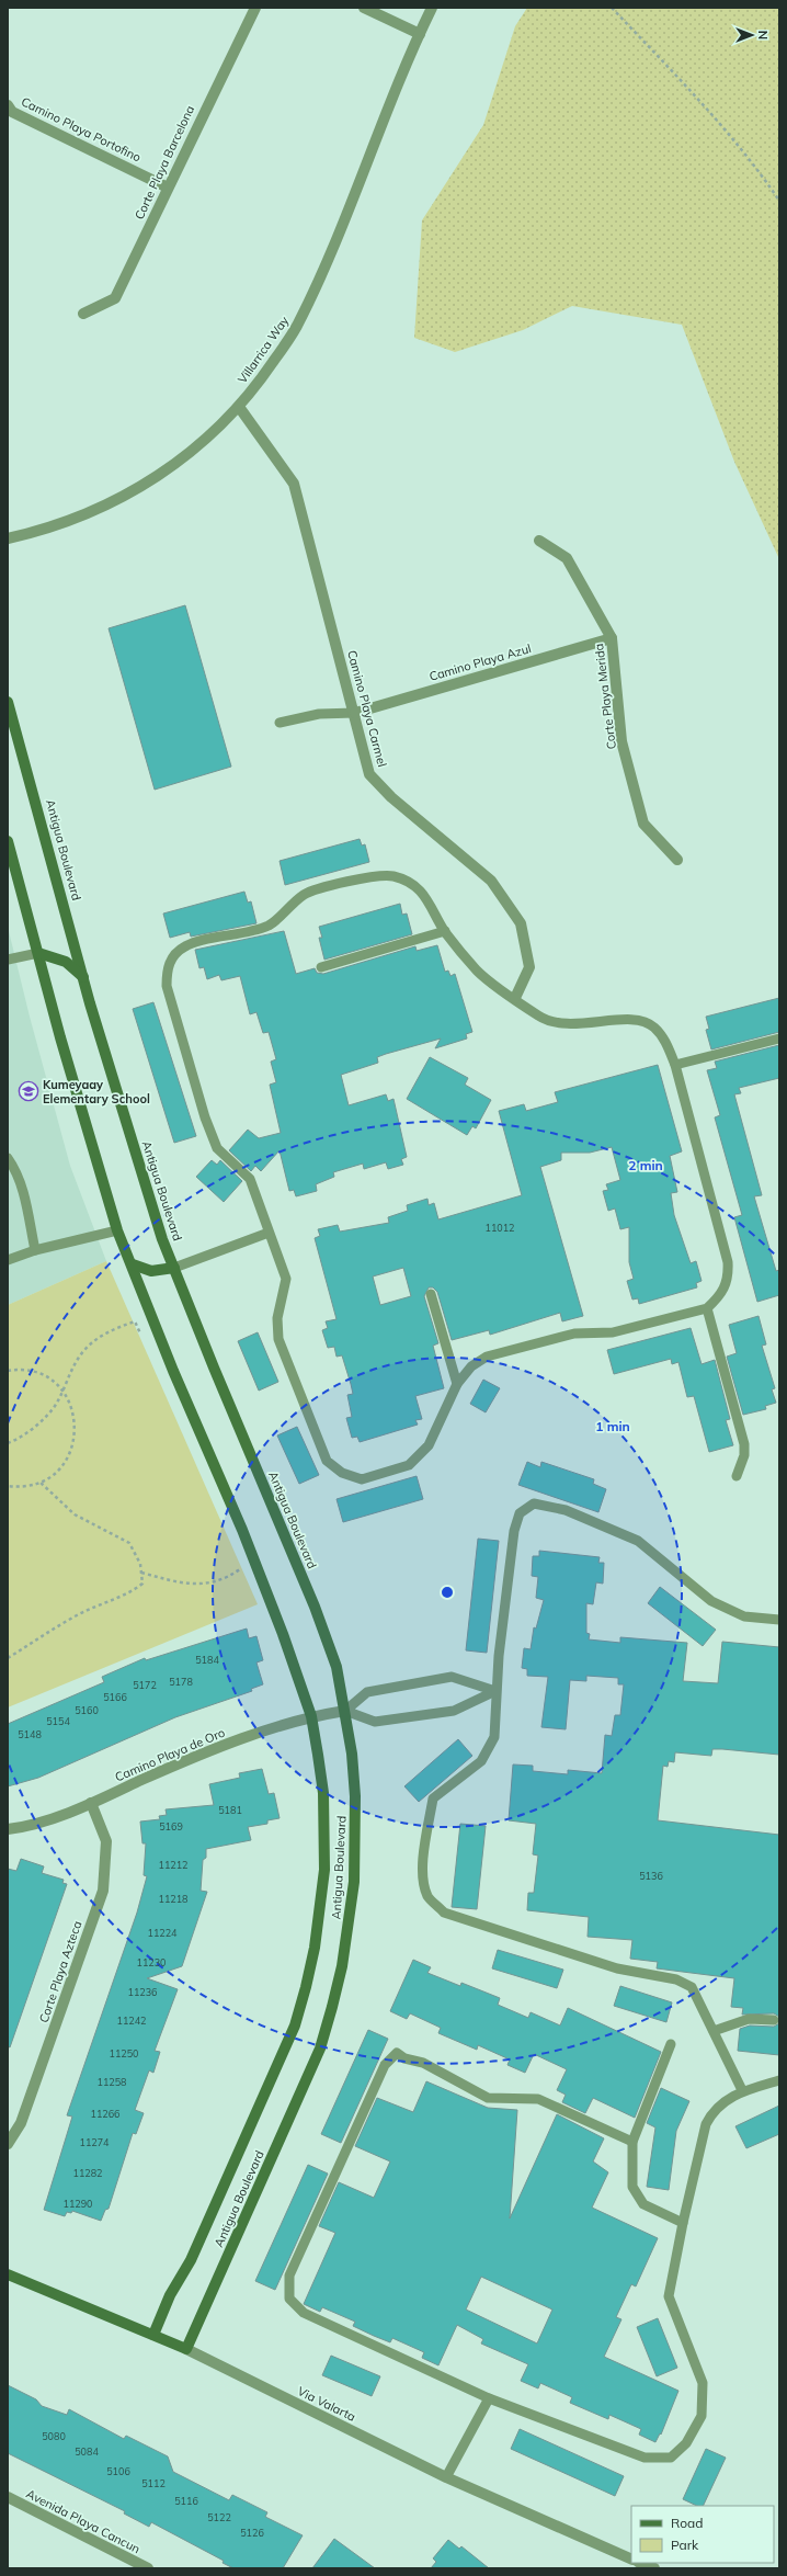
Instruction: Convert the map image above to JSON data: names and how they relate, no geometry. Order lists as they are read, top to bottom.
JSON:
{
  "streets": {
    "main road": ["Antigua Boulevard", "Via Valarta"],
    "street": [
      "Camino Playa Portofino",
      "Corte Playa Barcelona",
      "Villarrica Way",
      "Camino Playa Azul",
      "Corte Playa Merida",
      "Camino Playa Carmel",
      "Camino Playa de Oro",
      "Corte Playa Azteca",
      "Avenida Playa Cancun"
    ]
  },
  "crossings": [
    ["Camino Playa Portofino", "Corte Playa Barcelona"],
    ["Villarrica Way", "Camino Playa Carmel"],
    ["Camino Playa Azul", "Corte Playa Merida"],
    ["Camino Playa Azul", "Camino Playa Carmel"],
    ["Antigua Boulevard", "Camino Playa de Oro"],
    ["Antigua Boulevard", "Via Valarta"],
    ["Camino Playa de Oro", "Corte Playa Azteca"]
  ],
  "places": {
    "school or university": ["Kumeyaay Elementary School"]
  },
  "house_numbers": [
    "11012",
    "5184",
    "5178",
    "5172",
    "5166",
    "5160",
    "5154",
    "5148",
    "5181",
    "5169",
    "11212",
    "5136",
    "11218",
    "11224",
    "11230",
    "11236",
    "11242",
    "11250",
    "11258",
    "11266",
    "11274",
    "11282",
    "11290",
    "5080",
    "5084",
    "5106",
    "5112",
    "5116",
    "5122",
    "5126"
  ],
  "legend": ["Road", "Park"],
  "north": "right",
  "rings": ["2 min", "1 min"]
}
